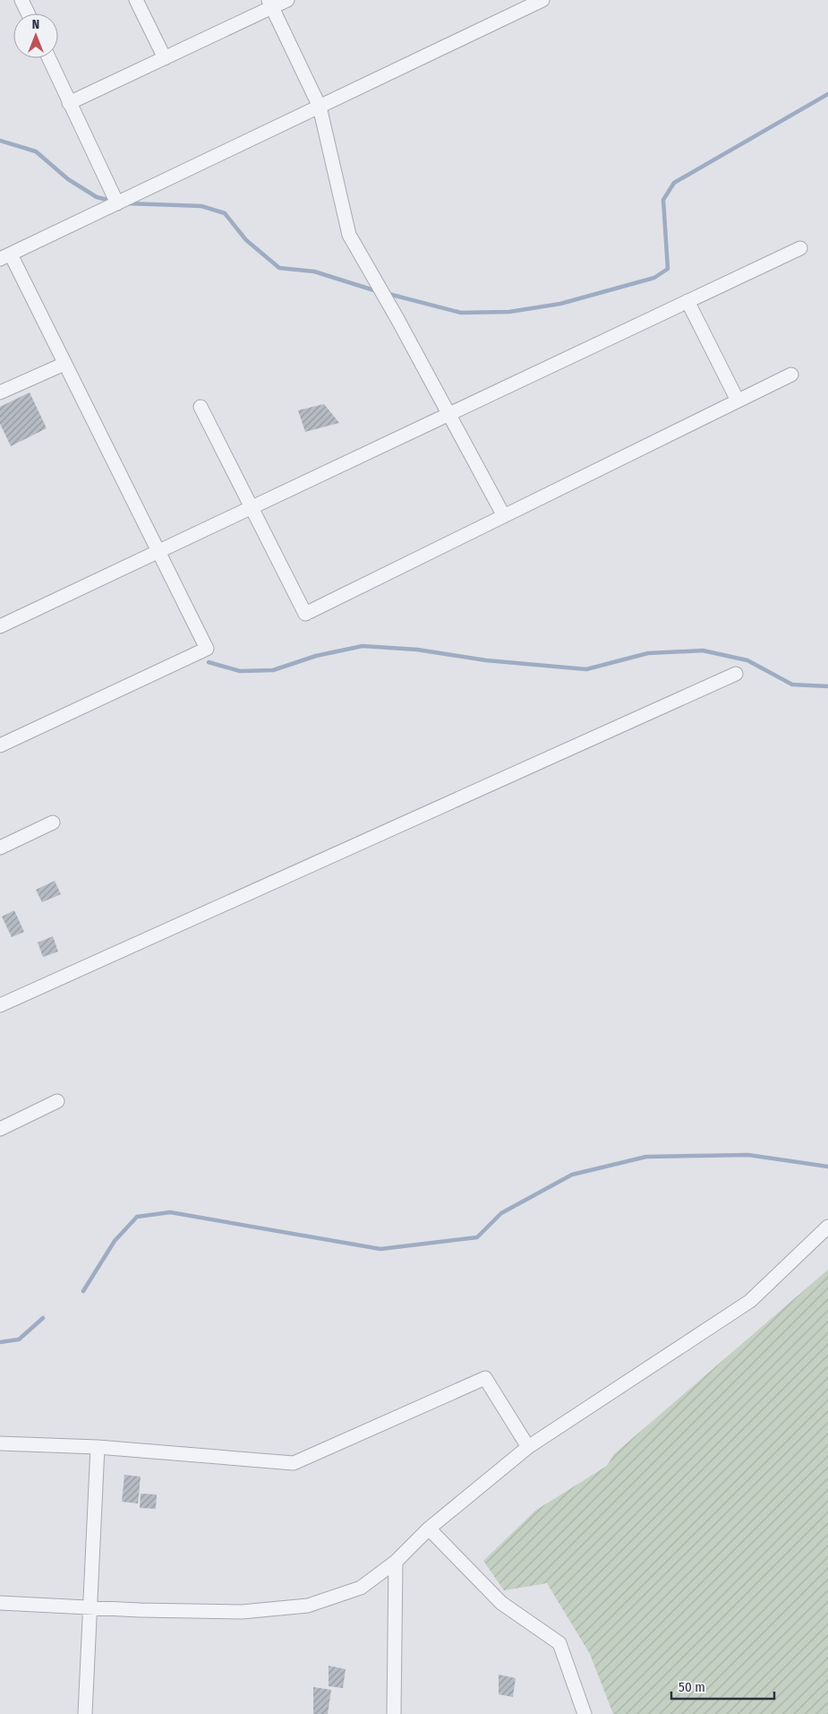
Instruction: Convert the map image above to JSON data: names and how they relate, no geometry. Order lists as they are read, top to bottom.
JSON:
{
  "scale_bar": "50 m",
  "north": "top"
}
